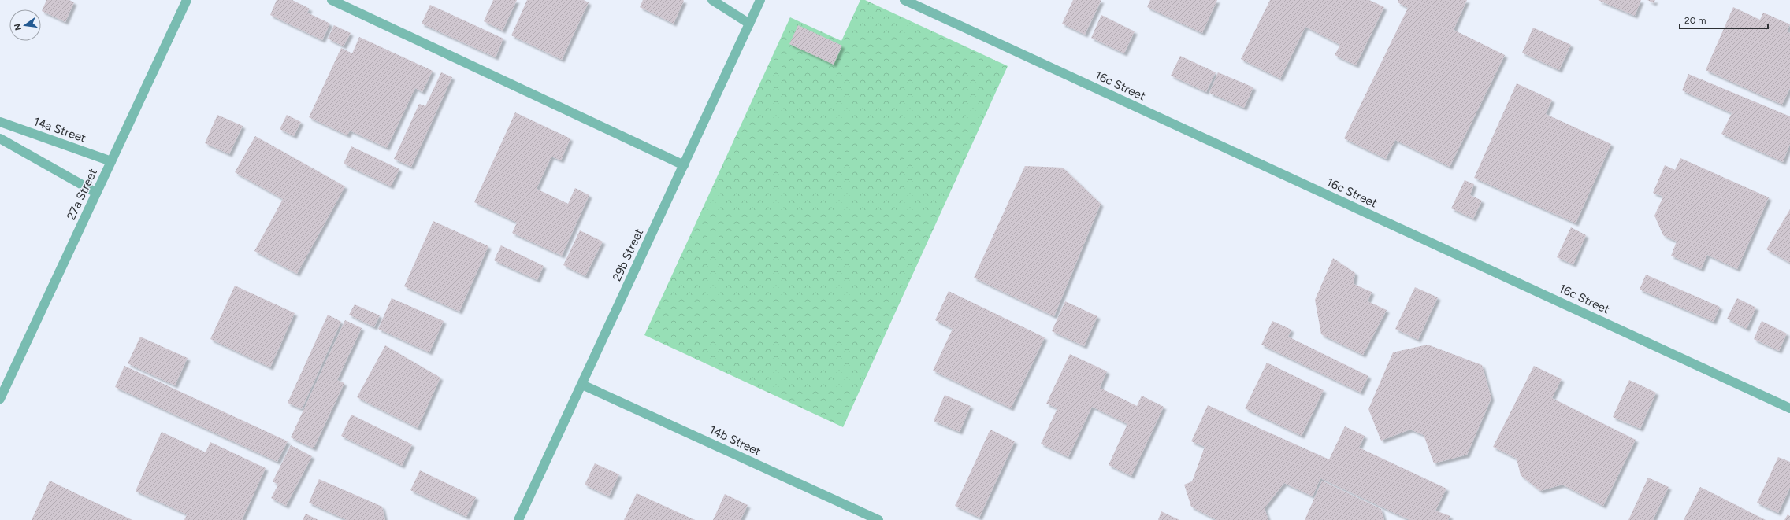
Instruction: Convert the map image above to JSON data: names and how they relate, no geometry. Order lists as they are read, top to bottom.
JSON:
{
  "streets": {
    "street": [
      "16c Street",
      "14a Street",
      "27a Street",
      "29b Street",
      "14b Street"
    ]
  },
  "crossings": [
    ["14a Street", "27a Street"],
    ["29b Street", "14b Street"]
  ],
  "scale_bar": "20 m",
  "north": "left"
}
